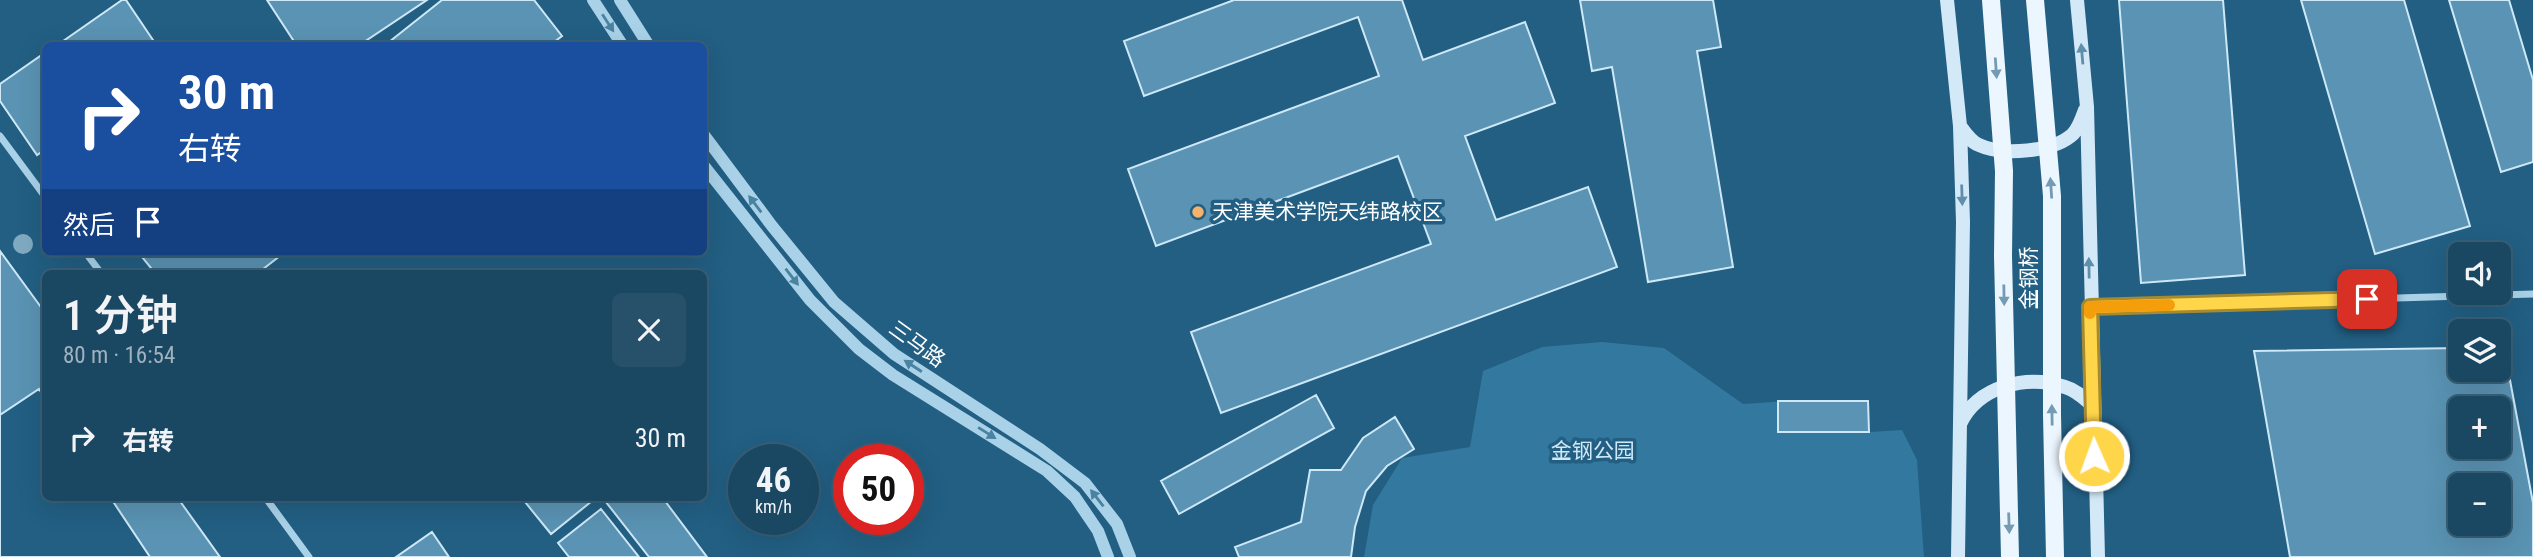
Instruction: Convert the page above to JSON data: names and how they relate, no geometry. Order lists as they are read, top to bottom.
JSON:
{
  "streets": {
    "main road": ["金钢桥"],
    "street": ["三马路"]
  },
  "parks": ["金钢公园"],
  "places": ["天津美术学院天纬路校区"],
  "page": {
    "turn": ["30 m", "右转"],
    "then": "然后",
    "map_buttons": ["+", "−"],
    "heading": ["1 分钟", "80 m · 16:54"],
    "list": [
      {
        "name": "右转",
        "value": "30 m"
      }
    ],
    "speed": "46 km/h",
    "limit": "50"
  }
}
